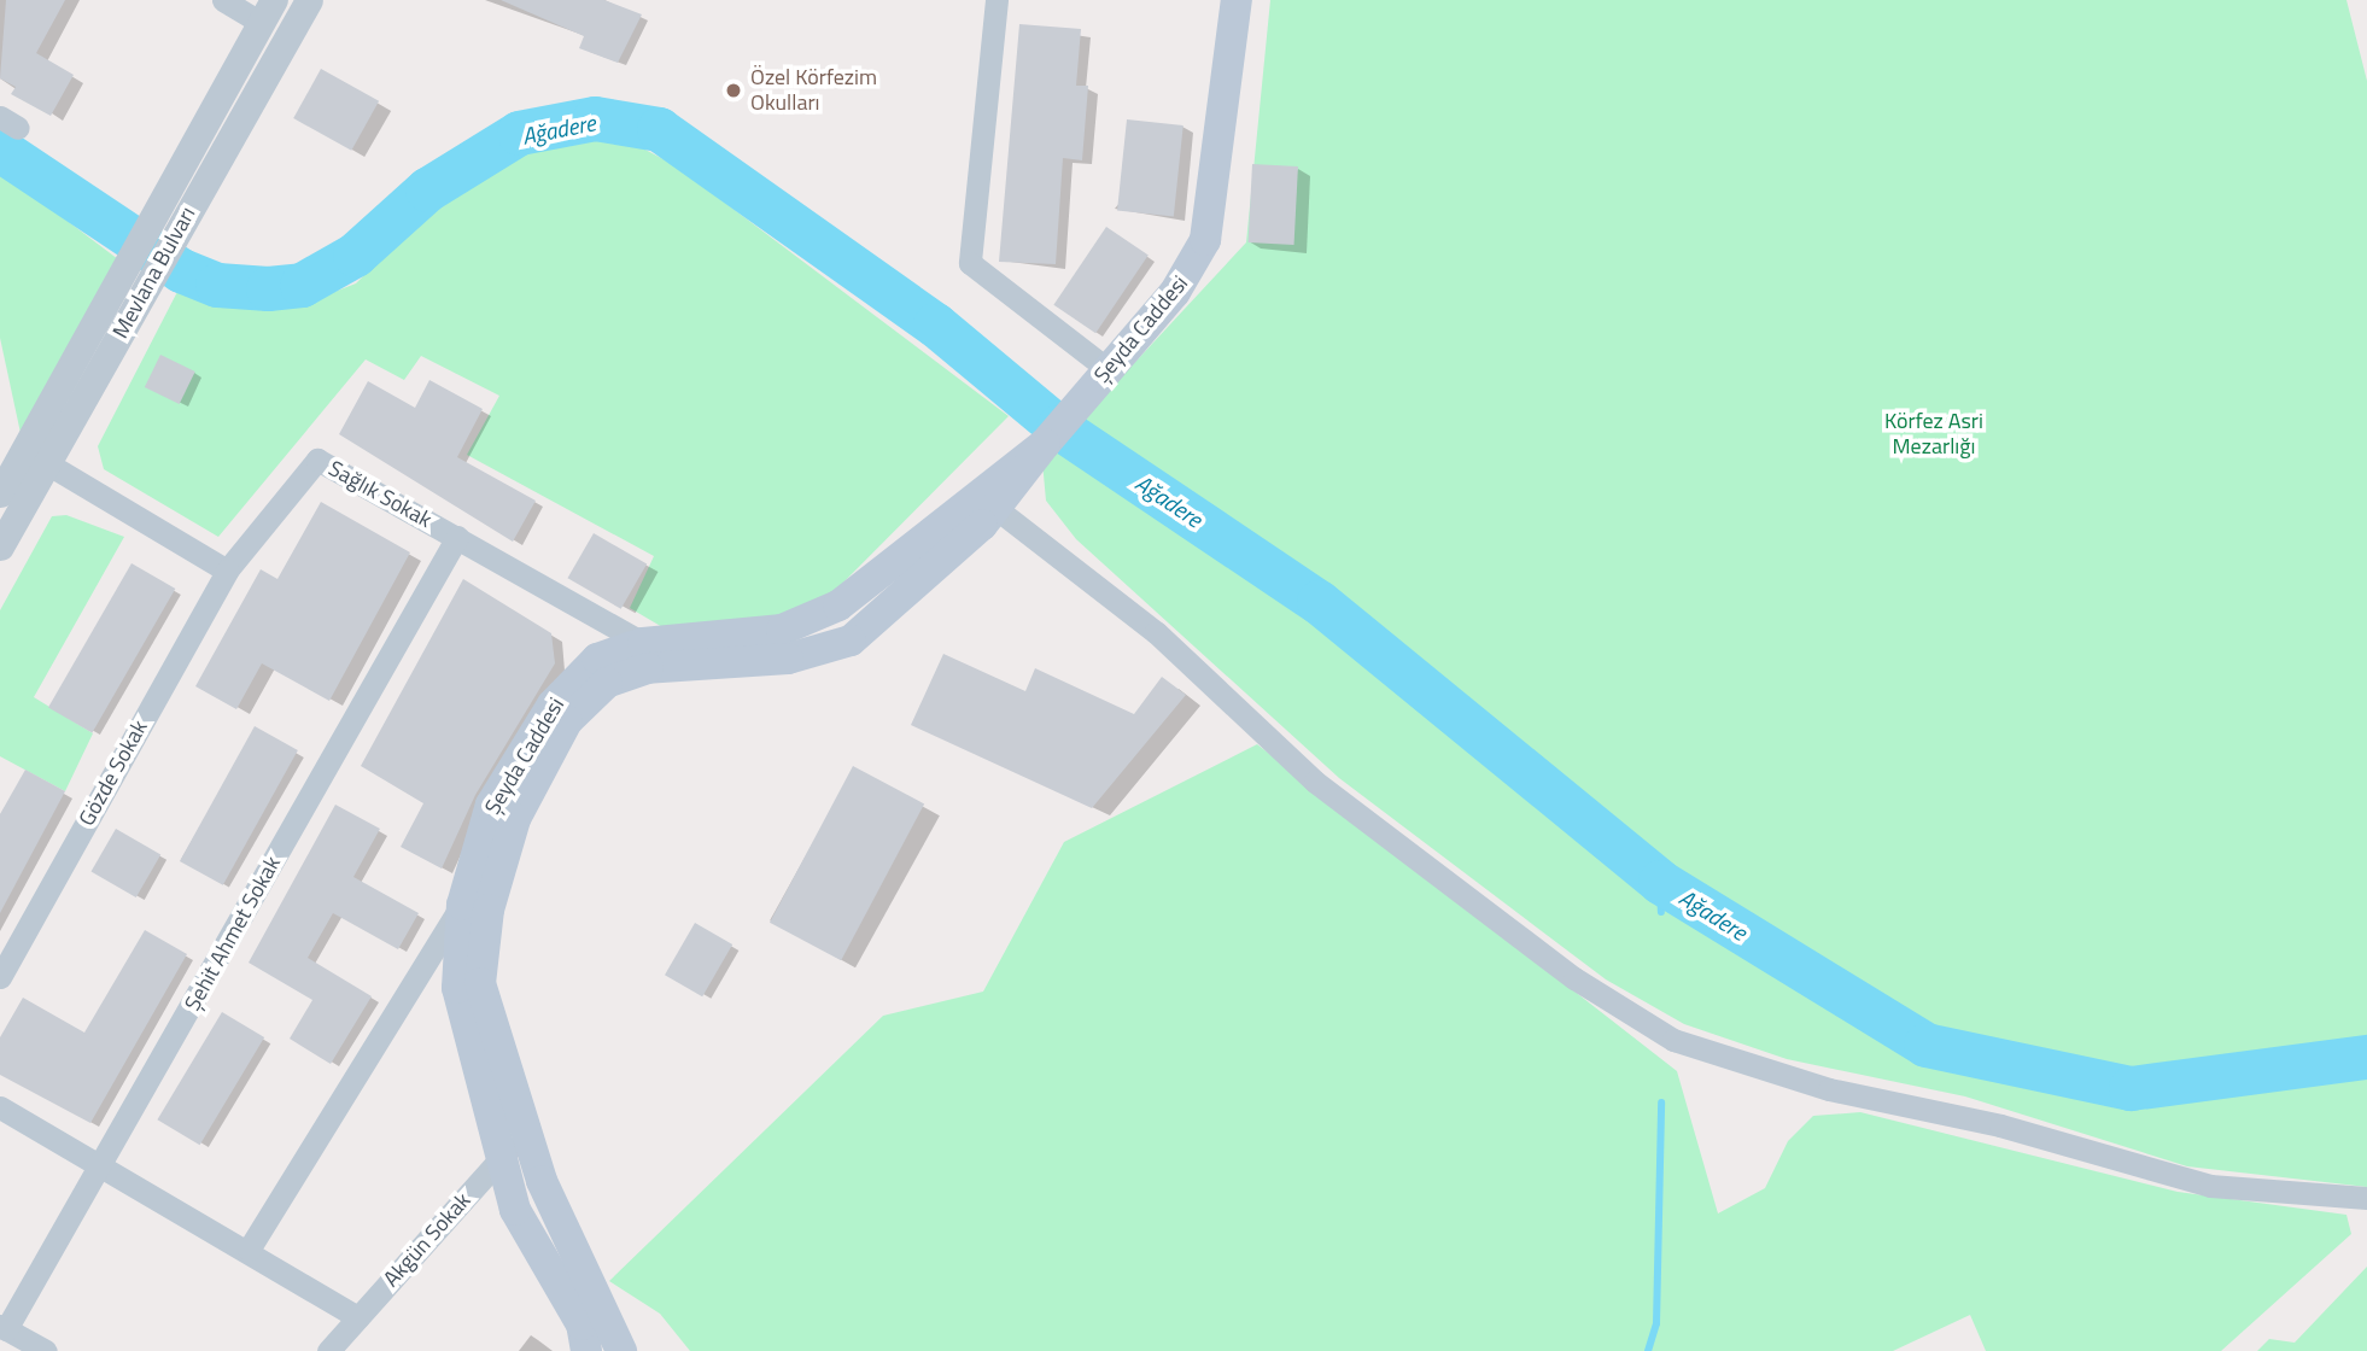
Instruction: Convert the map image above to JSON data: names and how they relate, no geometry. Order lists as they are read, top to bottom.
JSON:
{
  "streets": {
    "main road": ["Şeyda Caddesi"],
    "street": [
      "Mevlana Bulvarı",
      "Sağlık Sokak",
      "Gözde Sokak",
      "Şehit Ahmet Sokak",
      "Akgün Sokak"
    ]
  },
  "crossings": [
    ["Şeyda Caddesi", "Sağlık Sokak"],
    ["Şeyda Caddesi", "Akgün Sokak"],
    ["Sağlık Sokak", "Gözde Sokak"],
    ["Sağlık Sokak", "Şehit Ahmet Sokak"]
  ],
  "water": ["Ağadere"],
  "parks": ["Körfez Asri Mezarlığı"],
  "places": ["Özel Körfezim Okulları"]
}
